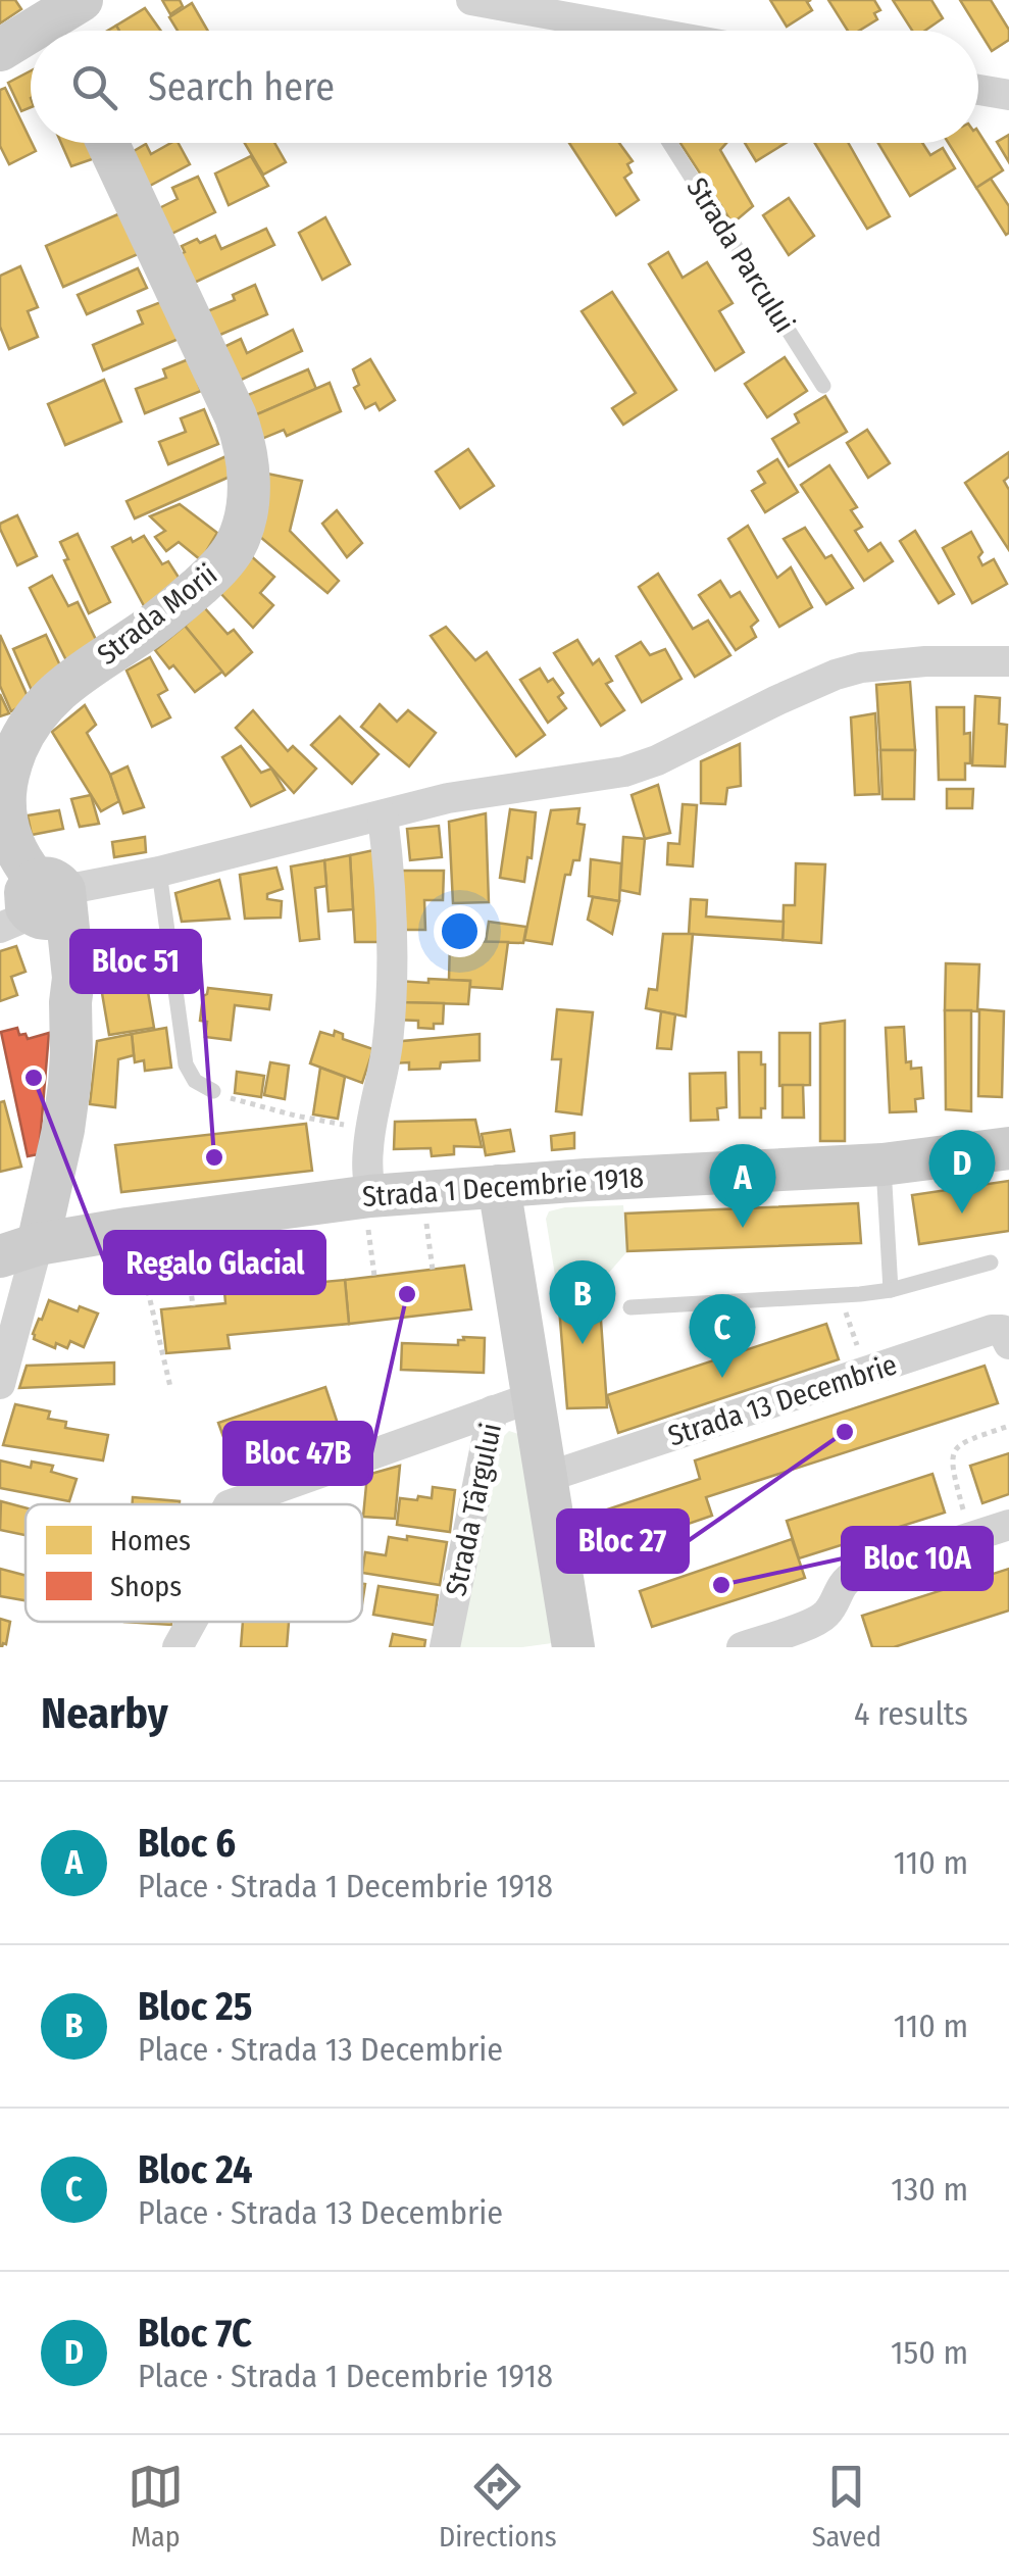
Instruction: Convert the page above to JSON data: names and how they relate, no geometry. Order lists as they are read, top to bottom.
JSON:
{
  "streets": {
    "street": [
      "Strada Morii",
      "Strada 1 Decembrie 1918",
      "Strada 13 Decembrie",
      "Strada Târgului"
    ],
    "lane": ["Strada Parcului"]
  },
  "crossings": [
    ["Strada Morii", "Strada 1 Decembrie 1918"]
  ],
  "places": [
    "Regalo Glacial",
    "Bloc 51",
    "Bloc 47B",
    "Bloc 27",
    "Bloc 10A"
  ],
  "legend": ["Homes", "Shops"],
  "page": {
    "search": "Search here",
    "pins": [
      "D",
      "A",
      "B",
      "C"
    ],
    "heading": ["Nearby", "4 results"],
    "list": [
      {
        "mark": "A",
        "name": "Bloc 6",
        "note": "Place · Strada 1 Decembrie 1918",
        "value": "110 m"
      },
      {
        "mark": "B",
        "name": "Bloc 25",
        "note": "Place · Strada 13 Decembrie",
        "value": "110 m"
      },
      {
        "mark": "C",
        "name": "Bloc 24",
        "note": "Place · Strada 13 Decembrie",
        "value": "130 m"
      },
      {
        "mark": "D",
        "name": "Bloc 7C",
        "note": "Place · Strada 1 Decembrie 1918",
        "value": "150 m"
      }
    ],
    "nav": ["Map", "Directions", "Saved"]
  }
}
